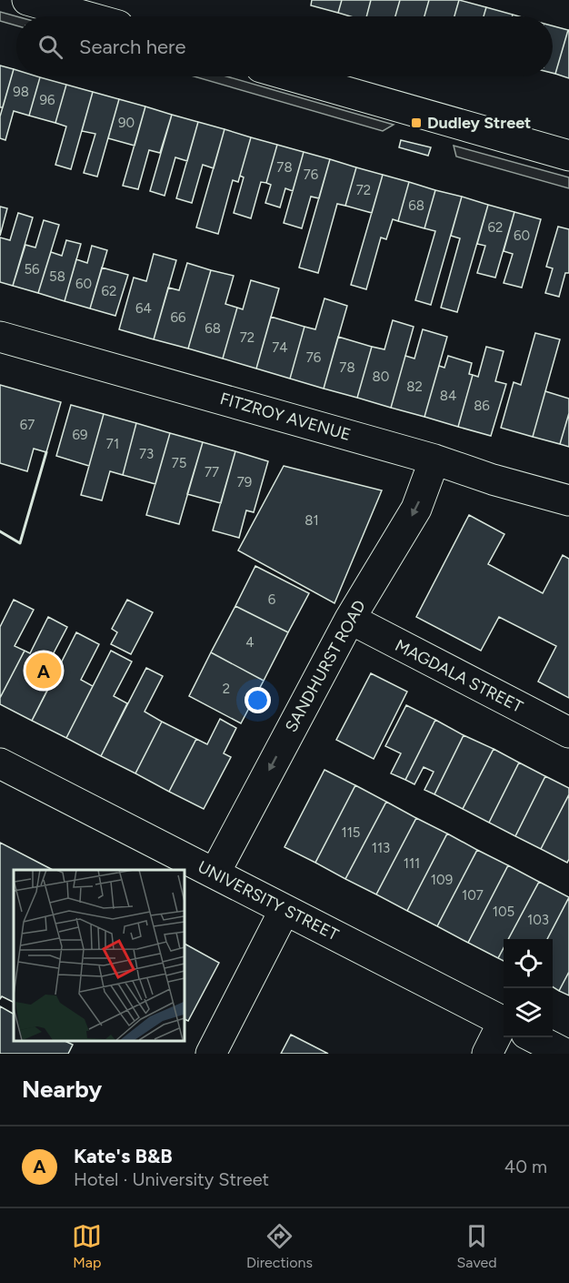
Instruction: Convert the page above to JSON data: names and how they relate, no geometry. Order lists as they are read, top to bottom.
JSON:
{
  "streets": {
    "street": [
      "FITZROY AVENUE",
      "SANDHURST ROAD",
      "MAGDALA STREET",
      "UNIVERSITY STREET"
    ]
  },
  "crossings": [
    ["FITZROY AVENUE", "SANDHURST ROAD"],
    ["SANDHURST ROAD", "MAGDALA STREET"],
    ["SANDHURST ROAD", "UNIVERSITY STREET"]
  ],
  "one_way": ["SANDHURST ROAD"],
  "places": {
    "transit": ["Dudley Street"]
  },
  "house_numbers": [
    "98",
    "96",
    "90",
    "78",
    "76",
    "72",
    "68",
    "62",
    "60",
    "56",
    "58",
    "60",
    "62",
    "64",
    "66",
    "68",
    "72",
    "74",
    "76",
    "78",
    "80",
    "82",
    "84",
    "86",
    "67",
    "69",
    "71",
    "73",
    "75",
    "77",
    "79",
    "81",
    "6",
    "4",
    "2",
    "115",
    "113",
    "111",
    "109",
    "107",
    "105",
    "103"
  ],
  "page": {
    "search": "Search here",
    "pins": "A",
    "heading": "Nearby",
    "list": [
      {
        "mark": "A",
        "name": "Kate's B&B",
        "note": "Hotel · University Street",
        "value": "40 m"
      }
    ],
    "nav": ["Map", "Directions", "Saved"]
  }
}
